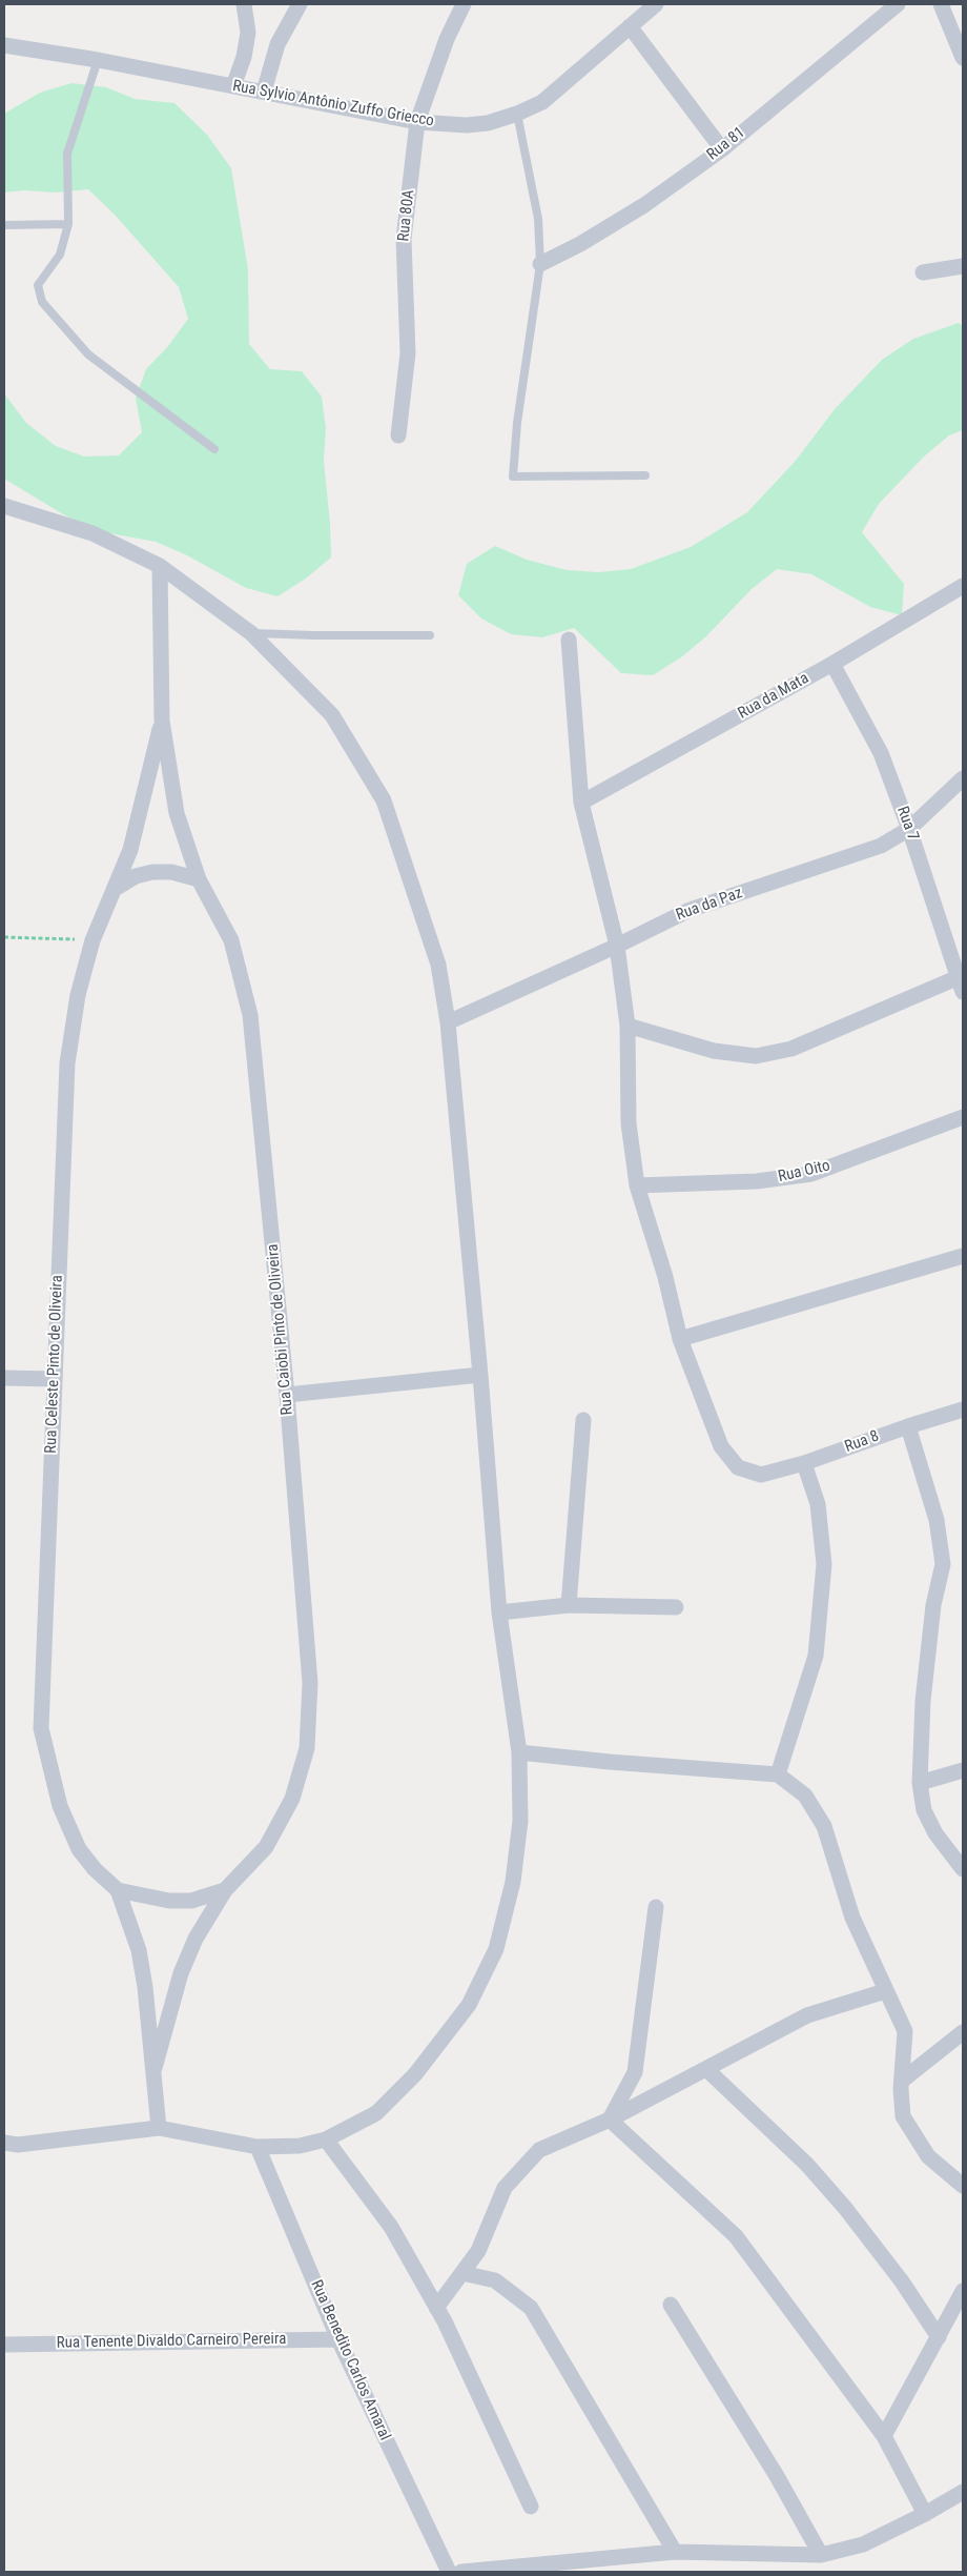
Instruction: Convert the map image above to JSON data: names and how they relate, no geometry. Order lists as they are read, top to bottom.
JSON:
{
  "streets": {
    "street": [
      "Rua Sylvio Antônio Zuffo Griecco",
      "Rua 81",
      "Rua 80A",
      "Rua da Mata",
      "Rua 7",
      "Rua da Paz",
      "Rua Oito",
      "Rua Caiobi Pinto de Oliveira",
      "Rua Celeste Pinto de Oliveira",
      "Rua 8",
      "Rua Tenente Divaldo Carneiro Pereira",
      "Rua Benedito Carlos Amaral"
    ]
  },
  "crossings": [
    ["Rua Sylvio Antônio Zuffo Griecco", "Rua 80A"],
    ["Rua da Mata", "Rua 7"],
    ["Rua 7", "Rua da Paz"],
    ["Rua Caiobi Pinto de Oliveira", "Rua Celeste Pinto de Oliveira"],
    ["Rua Tenente Divaldo Carneiro Pereira", "Rua Benedito Carlos Amaral"]
  ]
}
